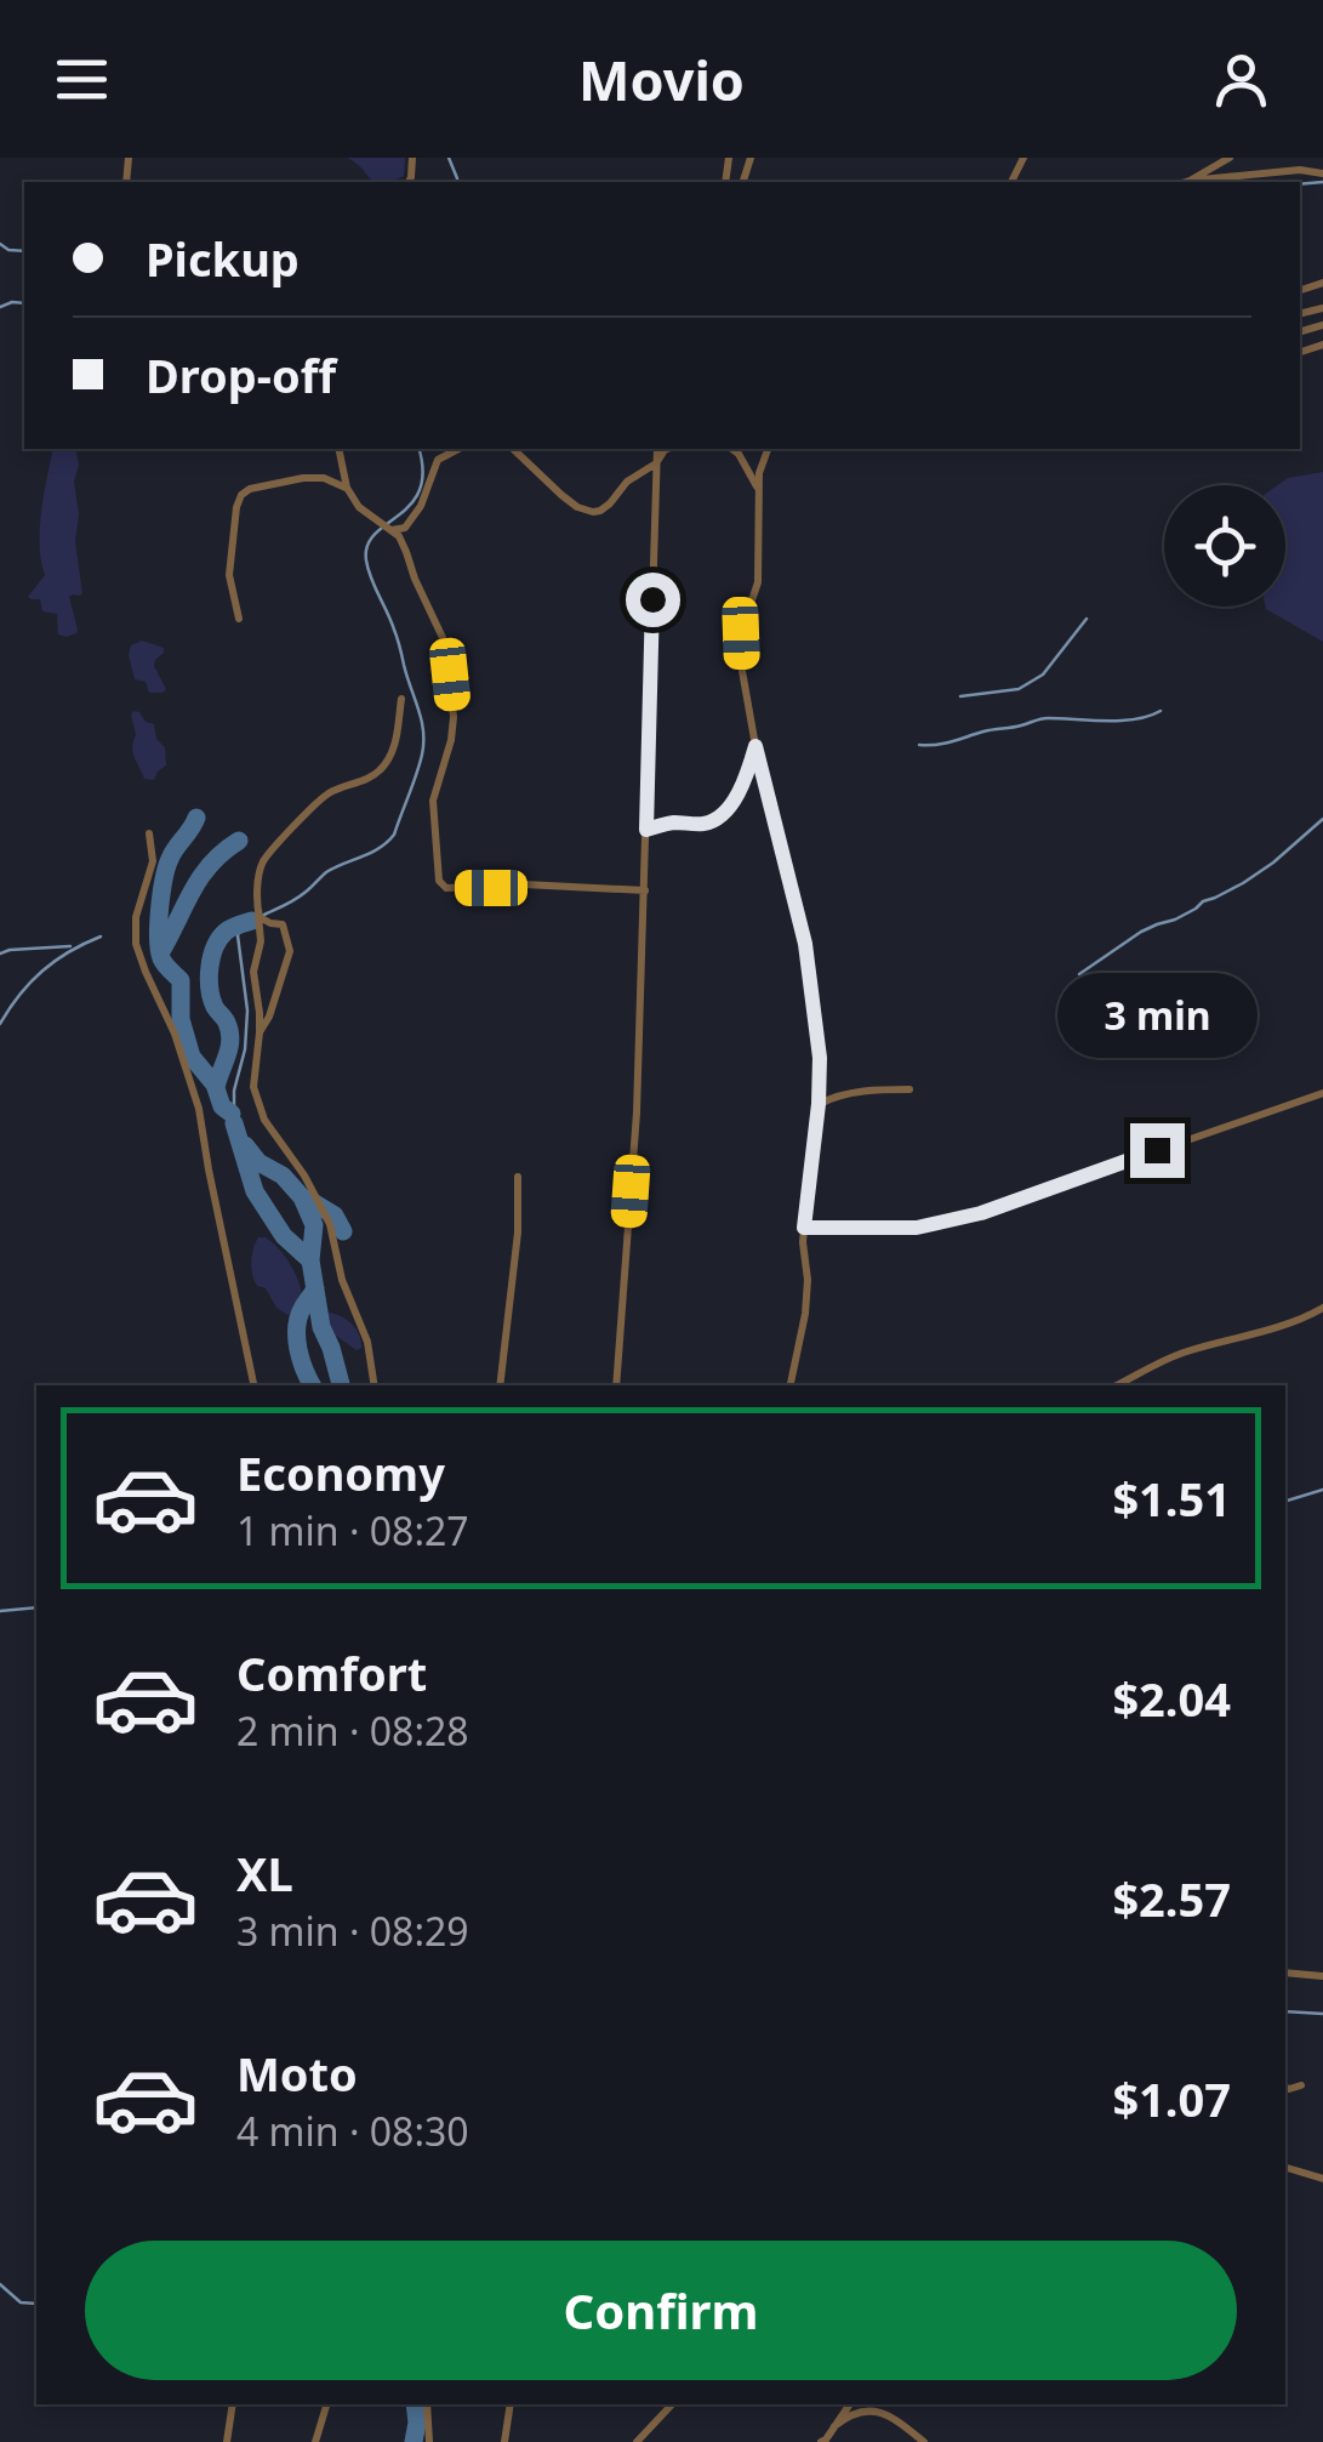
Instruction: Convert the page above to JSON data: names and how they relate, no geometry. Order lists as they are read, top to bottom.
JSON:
{
  "page": {
    "header": "Movio",
    "banner": ["Pickup", "Drop-off"],
    "bubble": "3 min",
    "list": [
      {
        "name": "Economy",
        "note": "1 min · 08:27",
        "value": "$1.51"
      },
      {
        "name": "Comfort",
        "note": "2 min · 08:28",
        "value": "$2.04"
      },
      {
        "name": "XL",
        "note": "3 min · 08:29",
        "value": "$2.57"
      },
      {
        "name": "Moto",
        "note": "4 min · 08:30",
        "value": "$1.07"
      }
    ],
    "buttons": "Confirm"
  }
}
